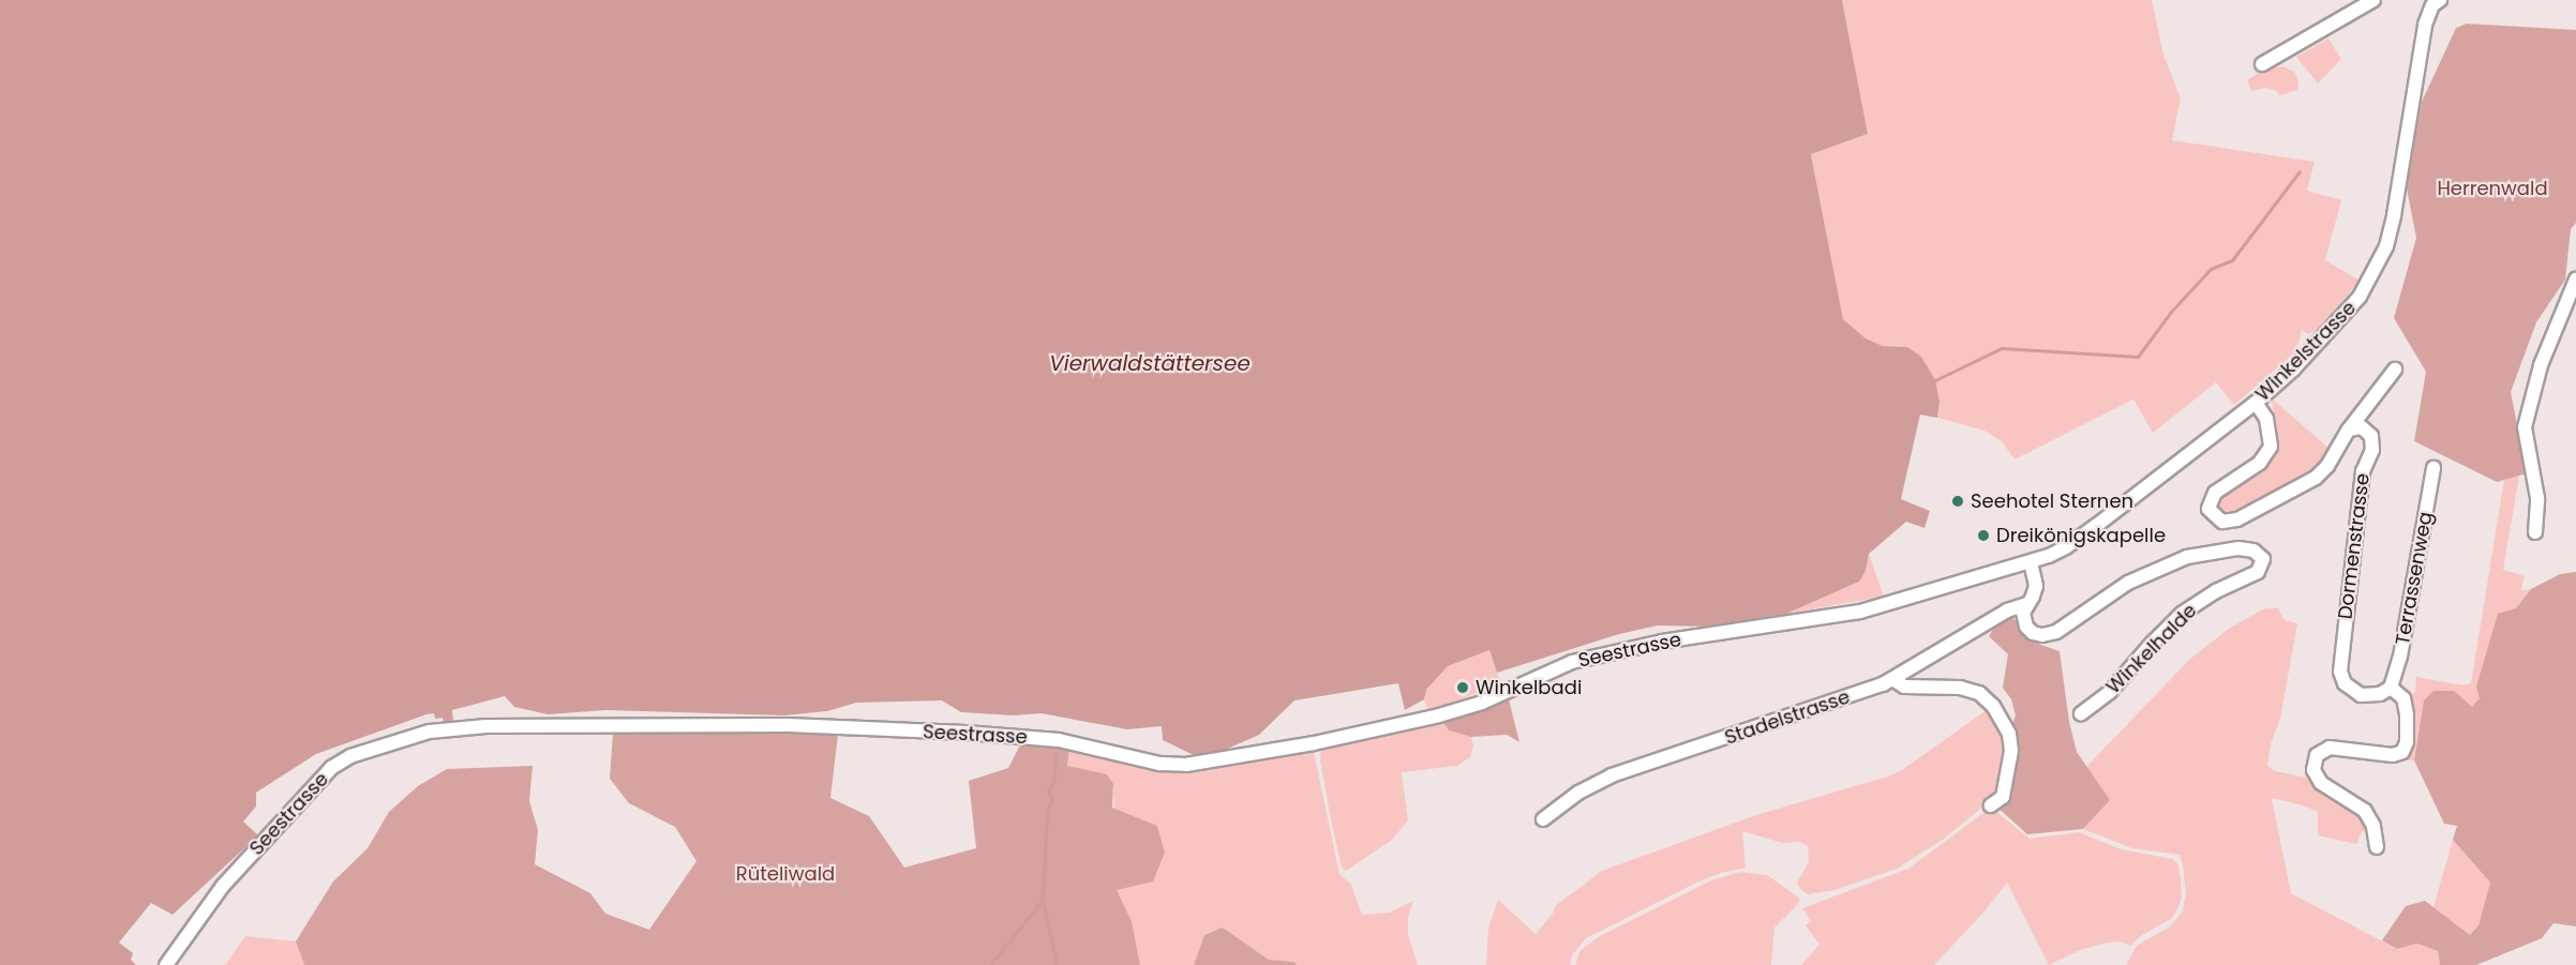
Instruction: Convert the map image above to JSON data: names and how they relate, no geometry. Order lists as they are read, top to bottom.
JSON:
{
  "streets": {
    "street": [
      "Winkelstrasse",
      "Dormenstrasse",
      "Terrassenweg",
      "Winkelhalde",
      "Seestrasse",
      "Stadelstrasse"
    ]
  },
  "crossings": [
    ["Winkelstrasse", "Dormenstrasse"],
    ["Winkelstrasse", "Winkelhalde"],
    ["Winkelstrasse", "Seestrasse"],
    ["Dormenstrasse", "Terrassenweg"],
    ["Winkelhalde", "Seestrasse"],
    ["Winkelhalde", "Stadelstrasse"]
  ],
  "water": ["Vierwaldstättersee"],
  "parks": ["Herrenwald", "Rüteliwald"],
  "places": ["Seehotel Sternen", "Dreikönigskapelle", "Winkelbadi"]
}
